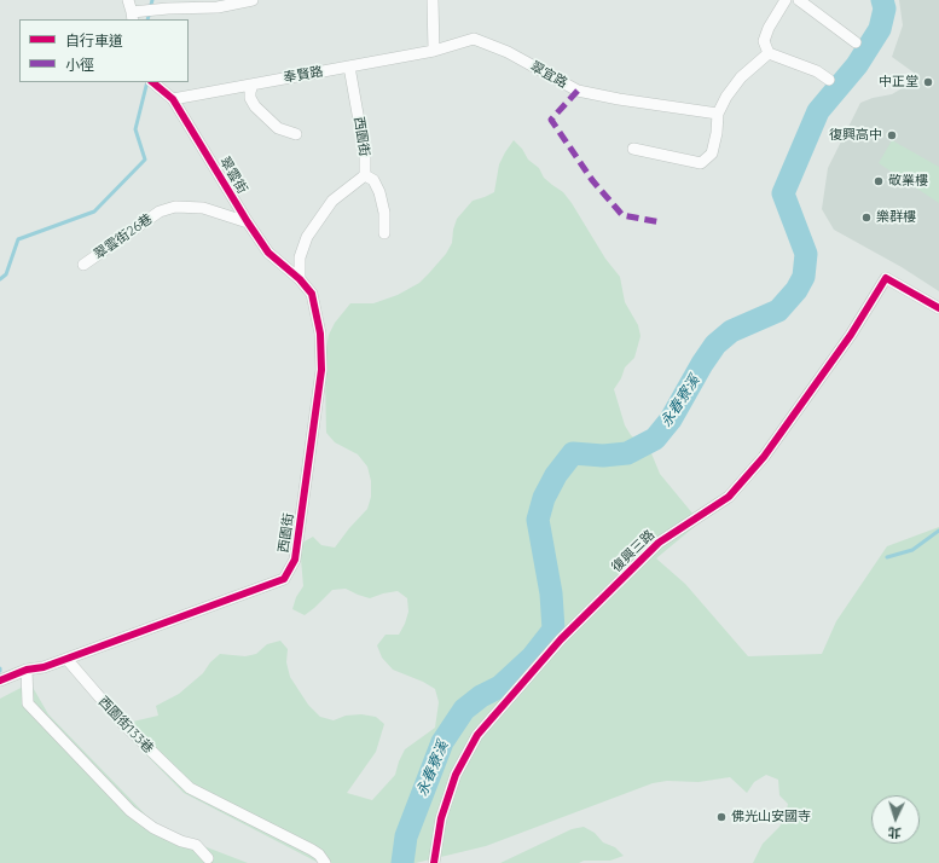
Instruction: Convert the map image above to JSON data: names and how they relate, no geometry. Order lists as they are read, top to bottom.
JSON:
{
  "streets": {
    "street": [
      "奉賢路",
      "翠宜路",
      "西園街",
      "翠雲街",
      "翠雲街26巷",
      "復興三路",
      "西園街133巷"
    ]
  },
  "crossings": [
    ["奉賢路", "翠宜路"],
    ["奉賢路", "西園街"],
    ["奉賢路", "翠雲街"],
    ["西園街", "翠雲街"],
    ["西園街", "西園街133巷"],
    ["翠雲街", "翠雲街26巷"]
  ],
  "water": ["永春寮溪"],
  "places": [
    "中正堂",
    "復興高中",
    "敬業樓",
    "樂群樓",
    "佛光山安國寺"
  ],
  "legend": ["自行車道", "小徑"],
  "north": "bottom"
}
